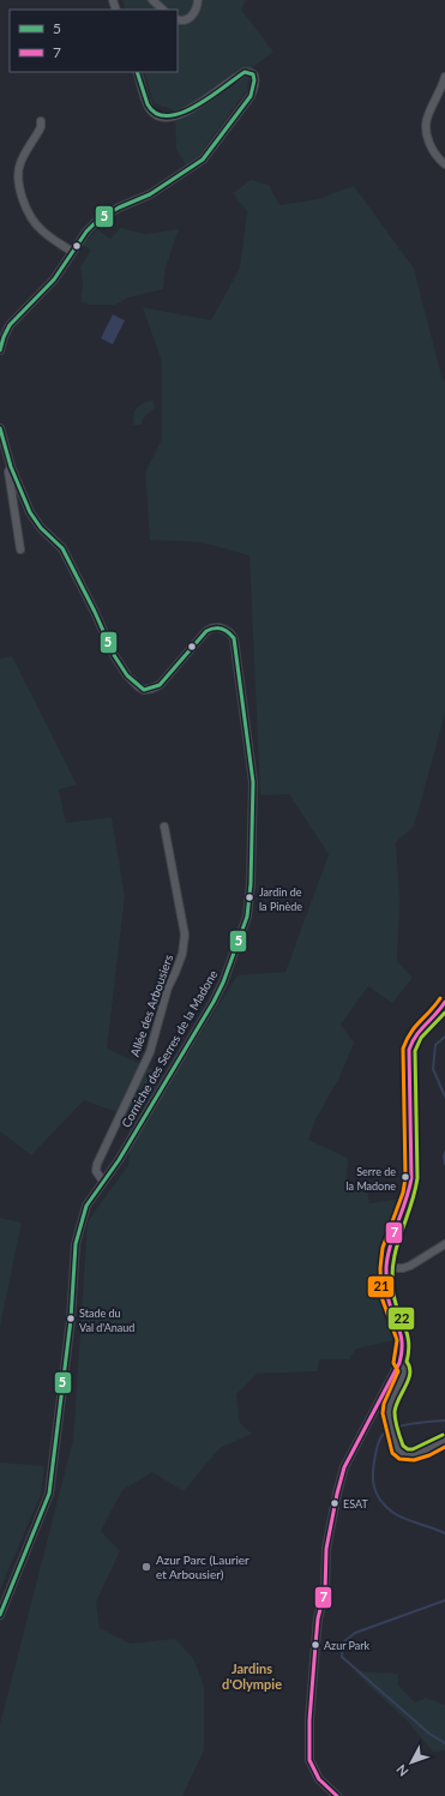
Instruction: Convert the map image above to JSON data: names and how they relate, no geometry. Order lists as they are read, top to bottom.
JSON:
{
  "streets": {
    "street": ["Allée des Arbousiers", "Corniche des Serres de la Madone"]
  },
  "crossings": [
    ["Allée des Arbousiers", "Corniche des Serres de la Madone"]
  ],
  "districts": ["Jardins d'Olympie"],
  "places": [
    "Jardin de la Pinède",
    "Serre de la Madone",
    "Stade du Val d'Anaud",
    "ESAT",
    "Azur Parc (Laurier et Arbousier)",
    "Azur Park"
  ],
  "lines": [
    "transit line 5",
    "transit line 21",
    "transit line 7",
    "transit line 22"
  ],
  "legend": ["5", "7"],
  "north": "bottom left"
}
